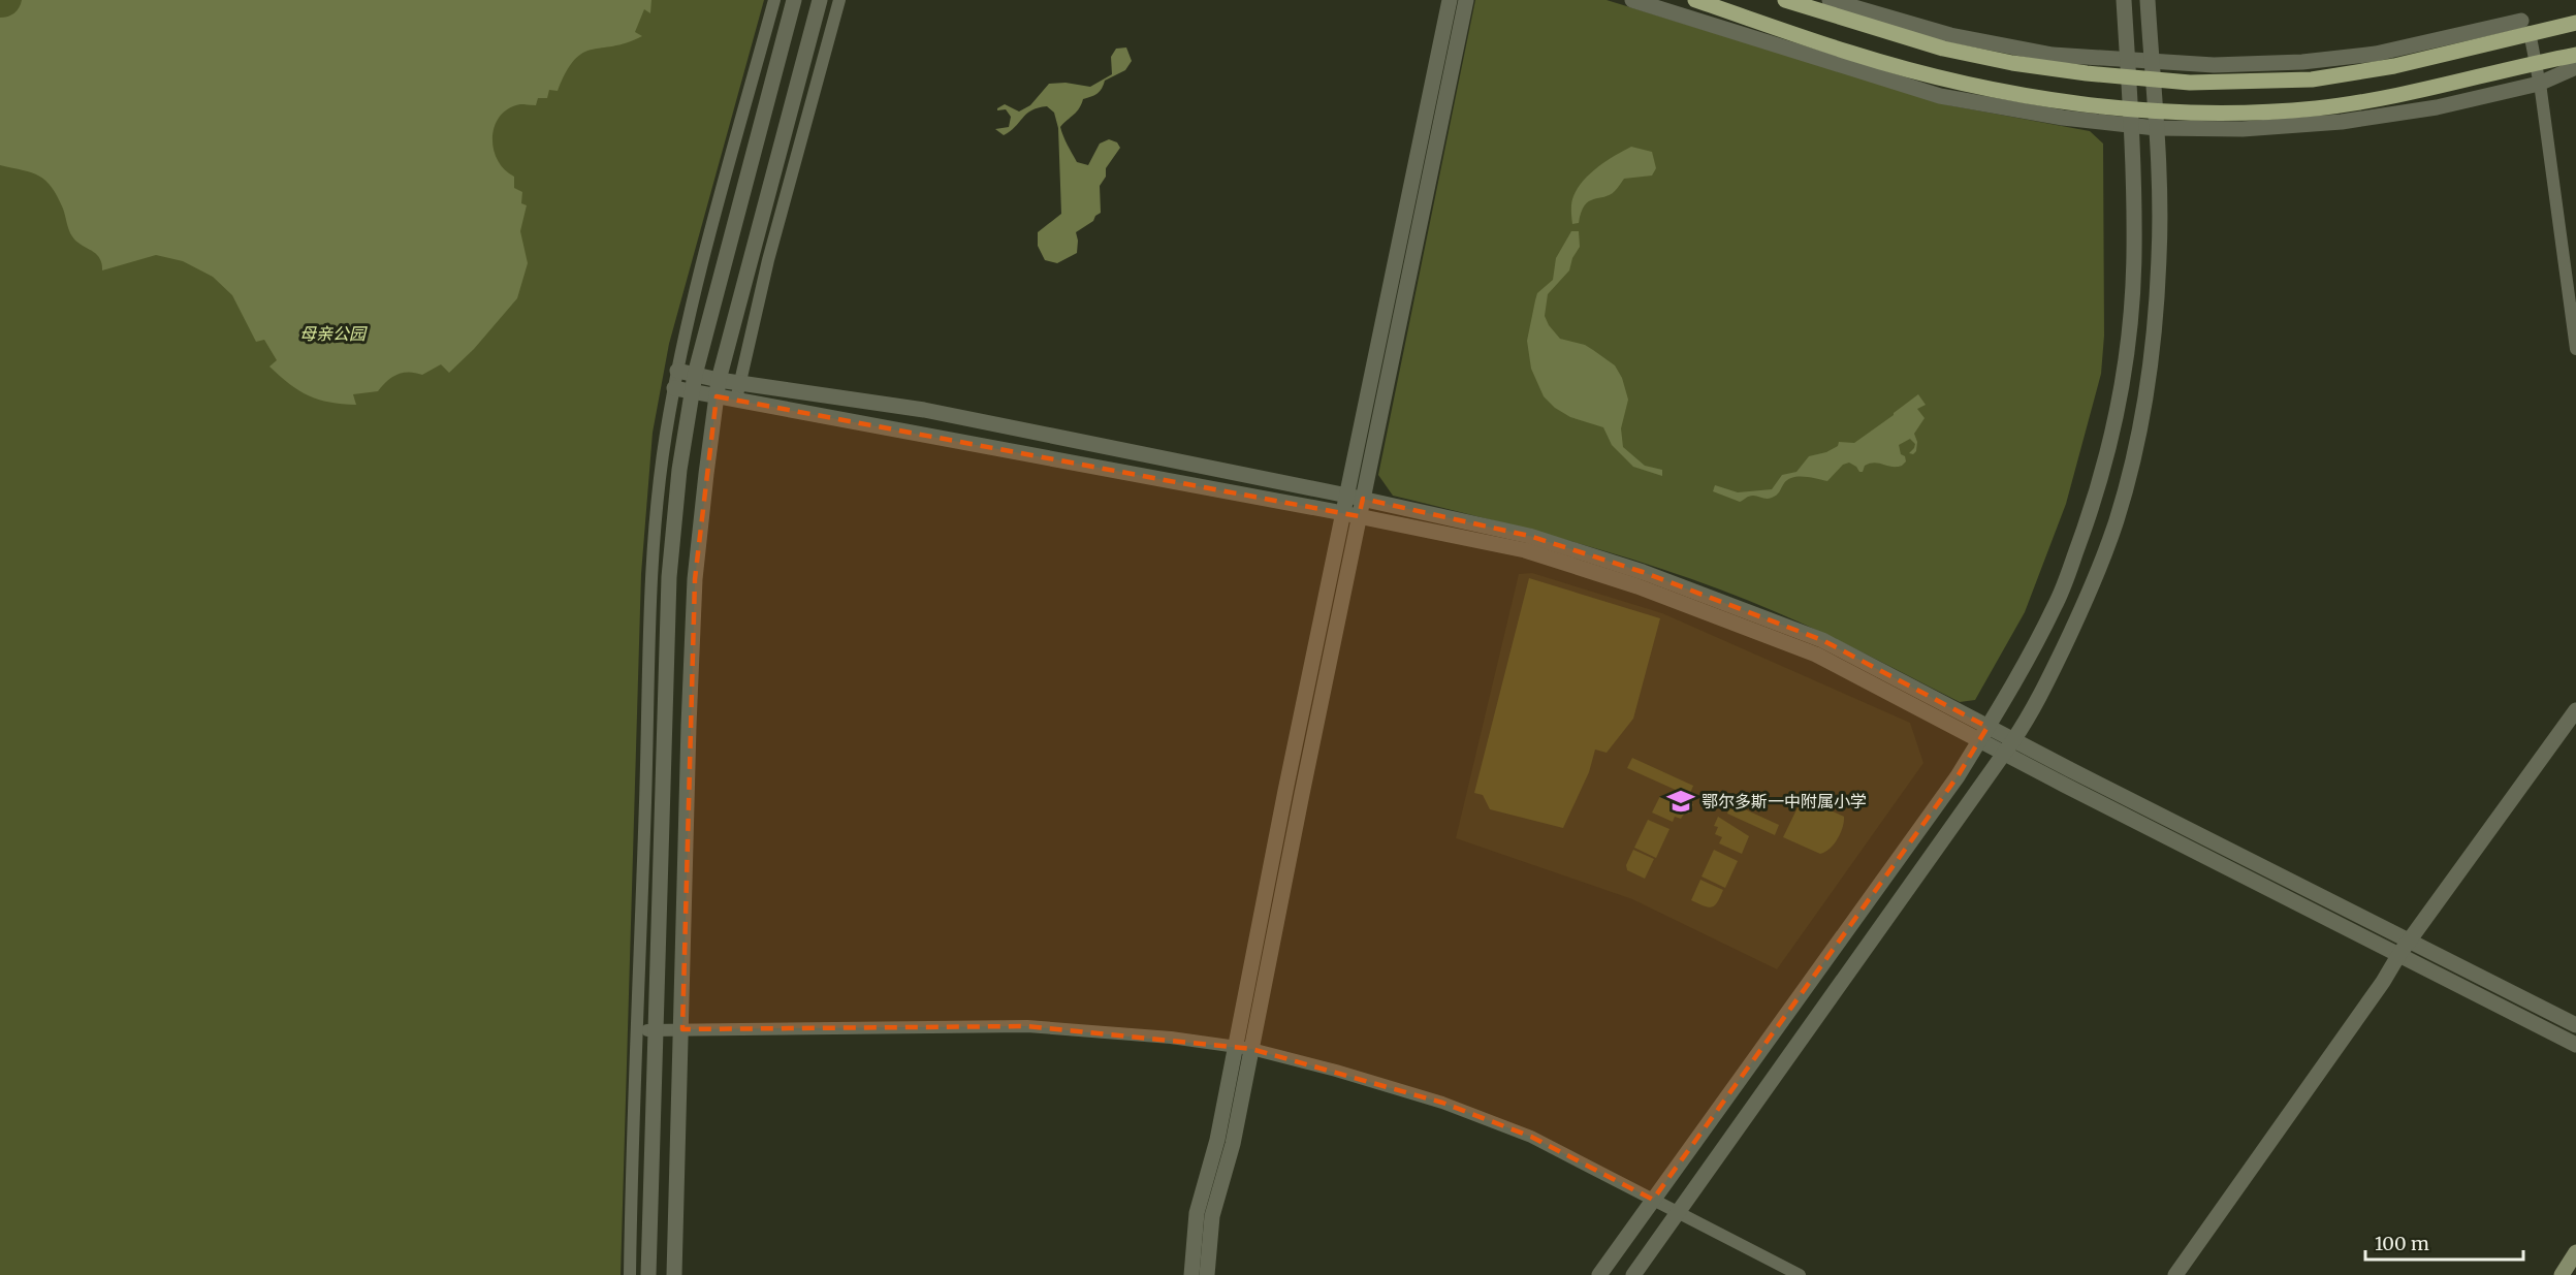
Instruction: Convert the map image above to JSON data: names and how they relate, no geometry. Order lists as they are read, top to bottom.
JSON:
{
  "parks": ["母亲公园"],
  "places": {
    "school or university": ["鄂尔多斯一中附属小学"]
  },
  "scale_bar": "100 m"
}
